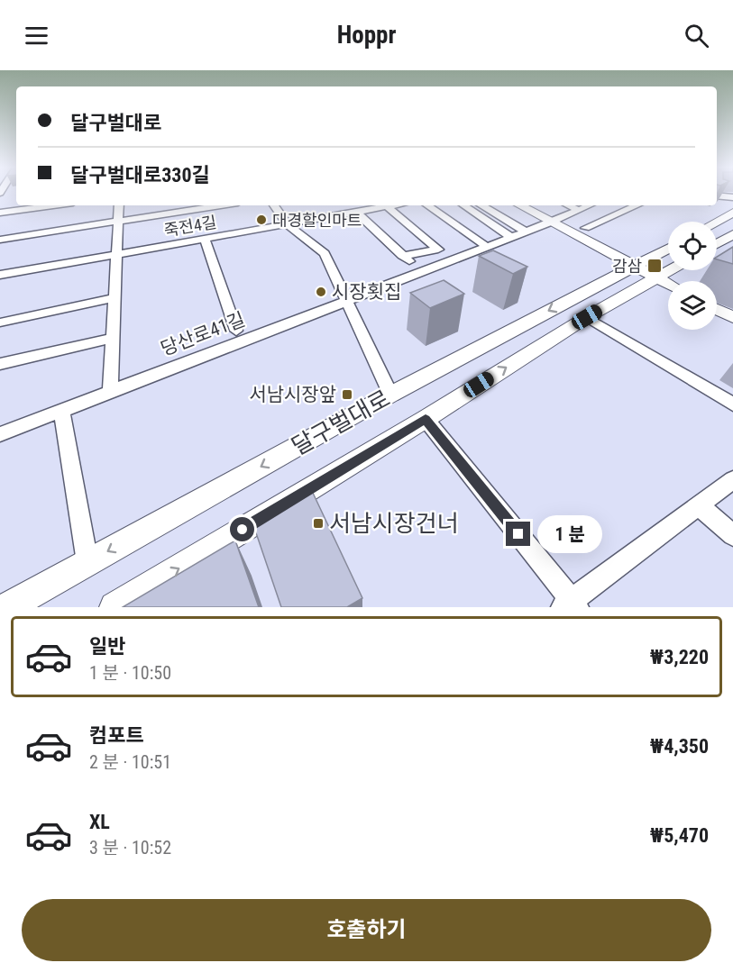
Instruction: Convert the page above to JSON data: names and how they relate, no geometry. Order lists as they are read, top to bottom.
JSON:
{
  "streets": {
    "main road": ["달구벌대로"],
    "street": ["죽전4길", "당산로41길"]
  },
  "crossings": [
    ["죽전4길", "당산로41길"]
  ],
  "places": {
    "other": ["대경할인마트", "시장횟집"],
    "transit": ["감삼", "서남시장앞", "서남시장건너"]
  },
  "page": {
    "header": "Hoppr",
    "banner": ["달구벌대로", "달구벌대로330길"],
    "bubble": "1 분",
    "list": [
      {
        "name": "일반",
        "note": "1 분 · 10:50",
        "value": "₩3,220"
      },
      {
        "name": "컴포트",
        "note": "2 분 · 10:51",
        "value": "₩4,350"
      },
      {
        "name": "XL",
        "note": "3 분 · 10:52",
        "value": "₩5,470"
      }
    ],
    "buttons": "호출하기"
  }
}
